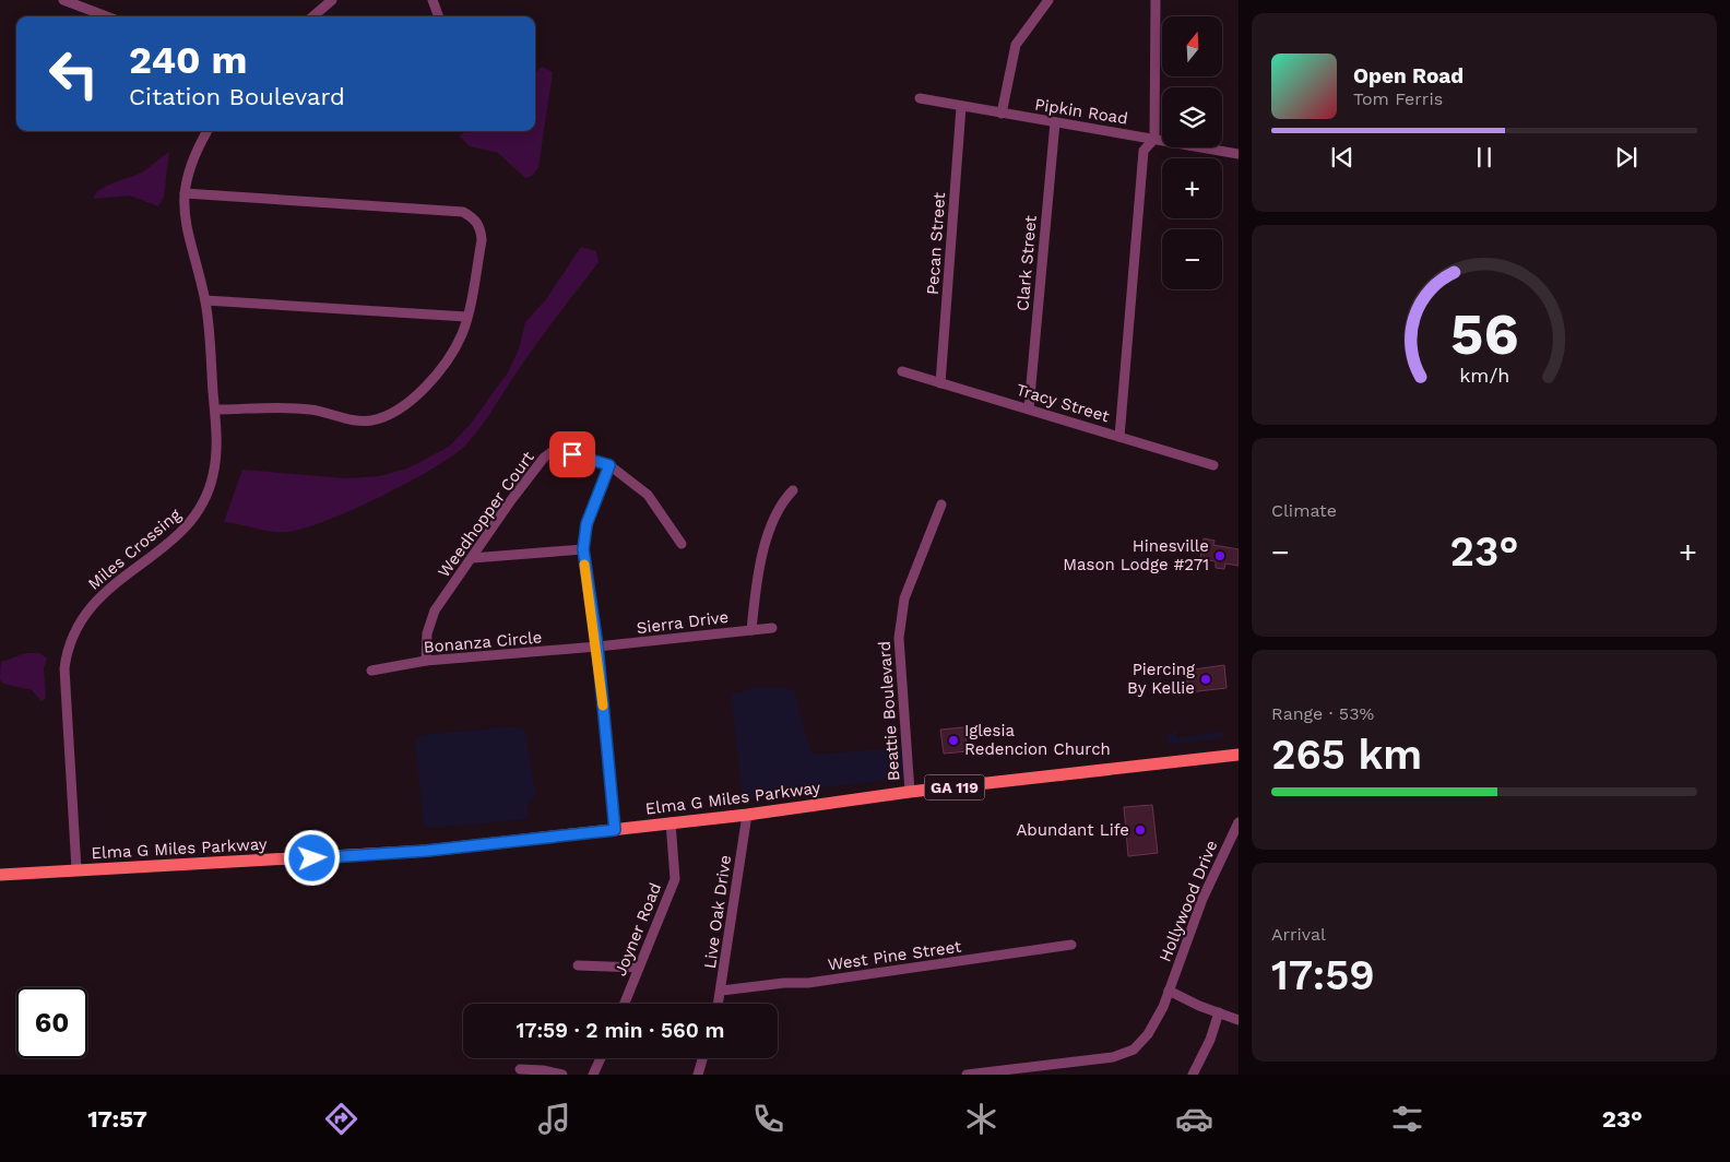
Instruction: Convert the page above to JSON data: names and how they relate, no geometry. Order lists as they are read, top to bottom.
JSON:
{
  "streets": {
    "main road": ["GA 119", "Elma G Miles Parkway"],
    "street": [
      "Pipkin Road",
      "Pecan Street",
      "Clark Street",
      "Tracy Street",
      "Weedhopper Court",
      "Miles Crossing",
      "Sierra Drive",
      "Bonanza Circle",
      "Beattie Boulevard",
      "Hollywood Drive",
      "Live Oak Drive",
      "Joyner Road",
      "West Pine Street"
    ]
  },
  "crossings": [
    ["Pipkin Road", "Pecan Street"],
    ["Pipkin Road", "Clark Street"],
    ["Pecan Street", "Tracy Street"],
    ["Clark Street", "Tracy Street"],
    ["Weedhopper Court", "Bonanza Circle"],
    ["Miles Crossing", "Elma G Miles Parkway"],
    ["Sierra Drive", "Bonanza Circle"],
    ["Beattie Boulevard", "Elma G Miles Parkway"],
    ["Elma G Miles Parkway", "Live Oak Drive"],
    ["Elma G Miles Parkway", "Joyner Road"],
    ["Live Oak Drive", "West Pine Street"]
  ],
  "places": [
    "Hinesville Mason Lodge #271",
    "Piercing By Kellie",
    "Iglesia Redencion Church",
    "Abundant Life"
  ],
  "north": "top",
  "page": {
    "map_buttons": ["+", "−"],
    "turn": ["240 m", "Citation Boulevard"],
    "song": ["Open Road", "Tom Ferris"],
    "tile": [
      "Climate",
      ["Range · 53%", "265 km"],
      ["Arrival", "17:59"]
    ],
    "heat": ["−", "23°", "+"],
    "limit": "60",
    "trip": "17:59 · 2 min · 560 m",
    "tabs": ["17:57", "23°"],
    "gauge": ["56", "km/h"]
  }
}
